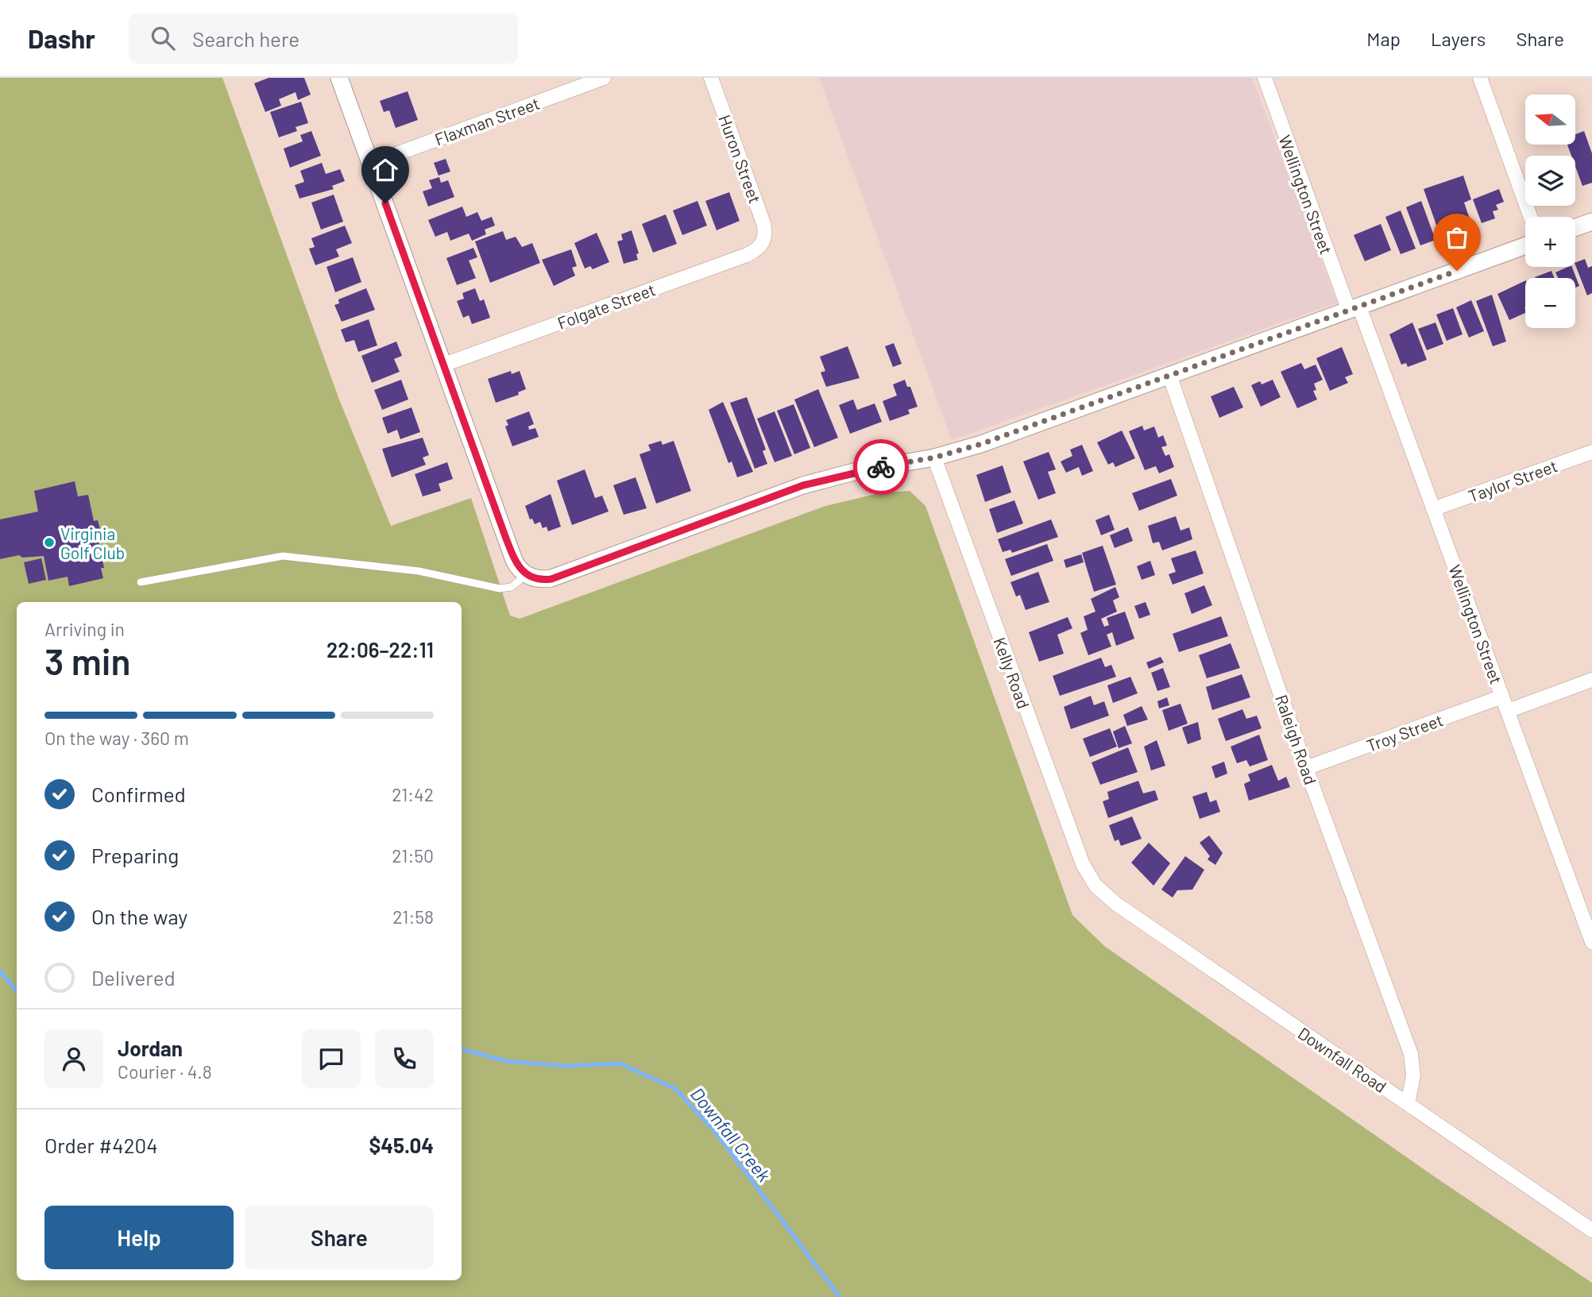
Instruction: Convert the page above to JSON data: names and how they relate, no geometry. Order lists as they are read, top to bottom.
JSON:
{
  "streets": {
    "street": [
      "Flaxman Street",
      "Huron Street",
      "Wellington Street",
      "Folgate Street",
      "Taylor Street",
      "Kelly Road",
      "Troy Street",
      "Raleigh Road",
      "Downfall Road"
    ]
  },
  "crossings": [
    ["Huron Street", "Folgate Street"],
    ["Wellington Street", "Taylor Street"],
    ["Wellington Street", "Troy Street"],
    ["Kelly Road", "Downfall Road"],
    ["Troy Street", "Raleigh Road"],
    ["Raleigh Road", "Downfall Road"]
  ],
  "water": ["Downfall Creek"],
  "places": ["Virginia Golf Club"],
  "north": "left",
  "page": {
    "header": "Dashr",
    "search": "Search here",
    "nav": ["Map", "Layers", "Share"],
    "map_buttons": ["+", "−"],
    "heading": ["3 min", "Arriving in", "22:06–22:11"],
    "panel": [
      "Jordan",
      "Courier · 4.8",
      "Order #4204",
      "$45.04"
    ],
    "bar": "On the way · 360 m",
    "list": [
      ["Confirmed", "21:42"],
      ["Preparing", "21:50"],
      ["On the way", "21:58"],
      "Delivered"
    ],
    "buttons": ["Help", "Share"]
  }
}
